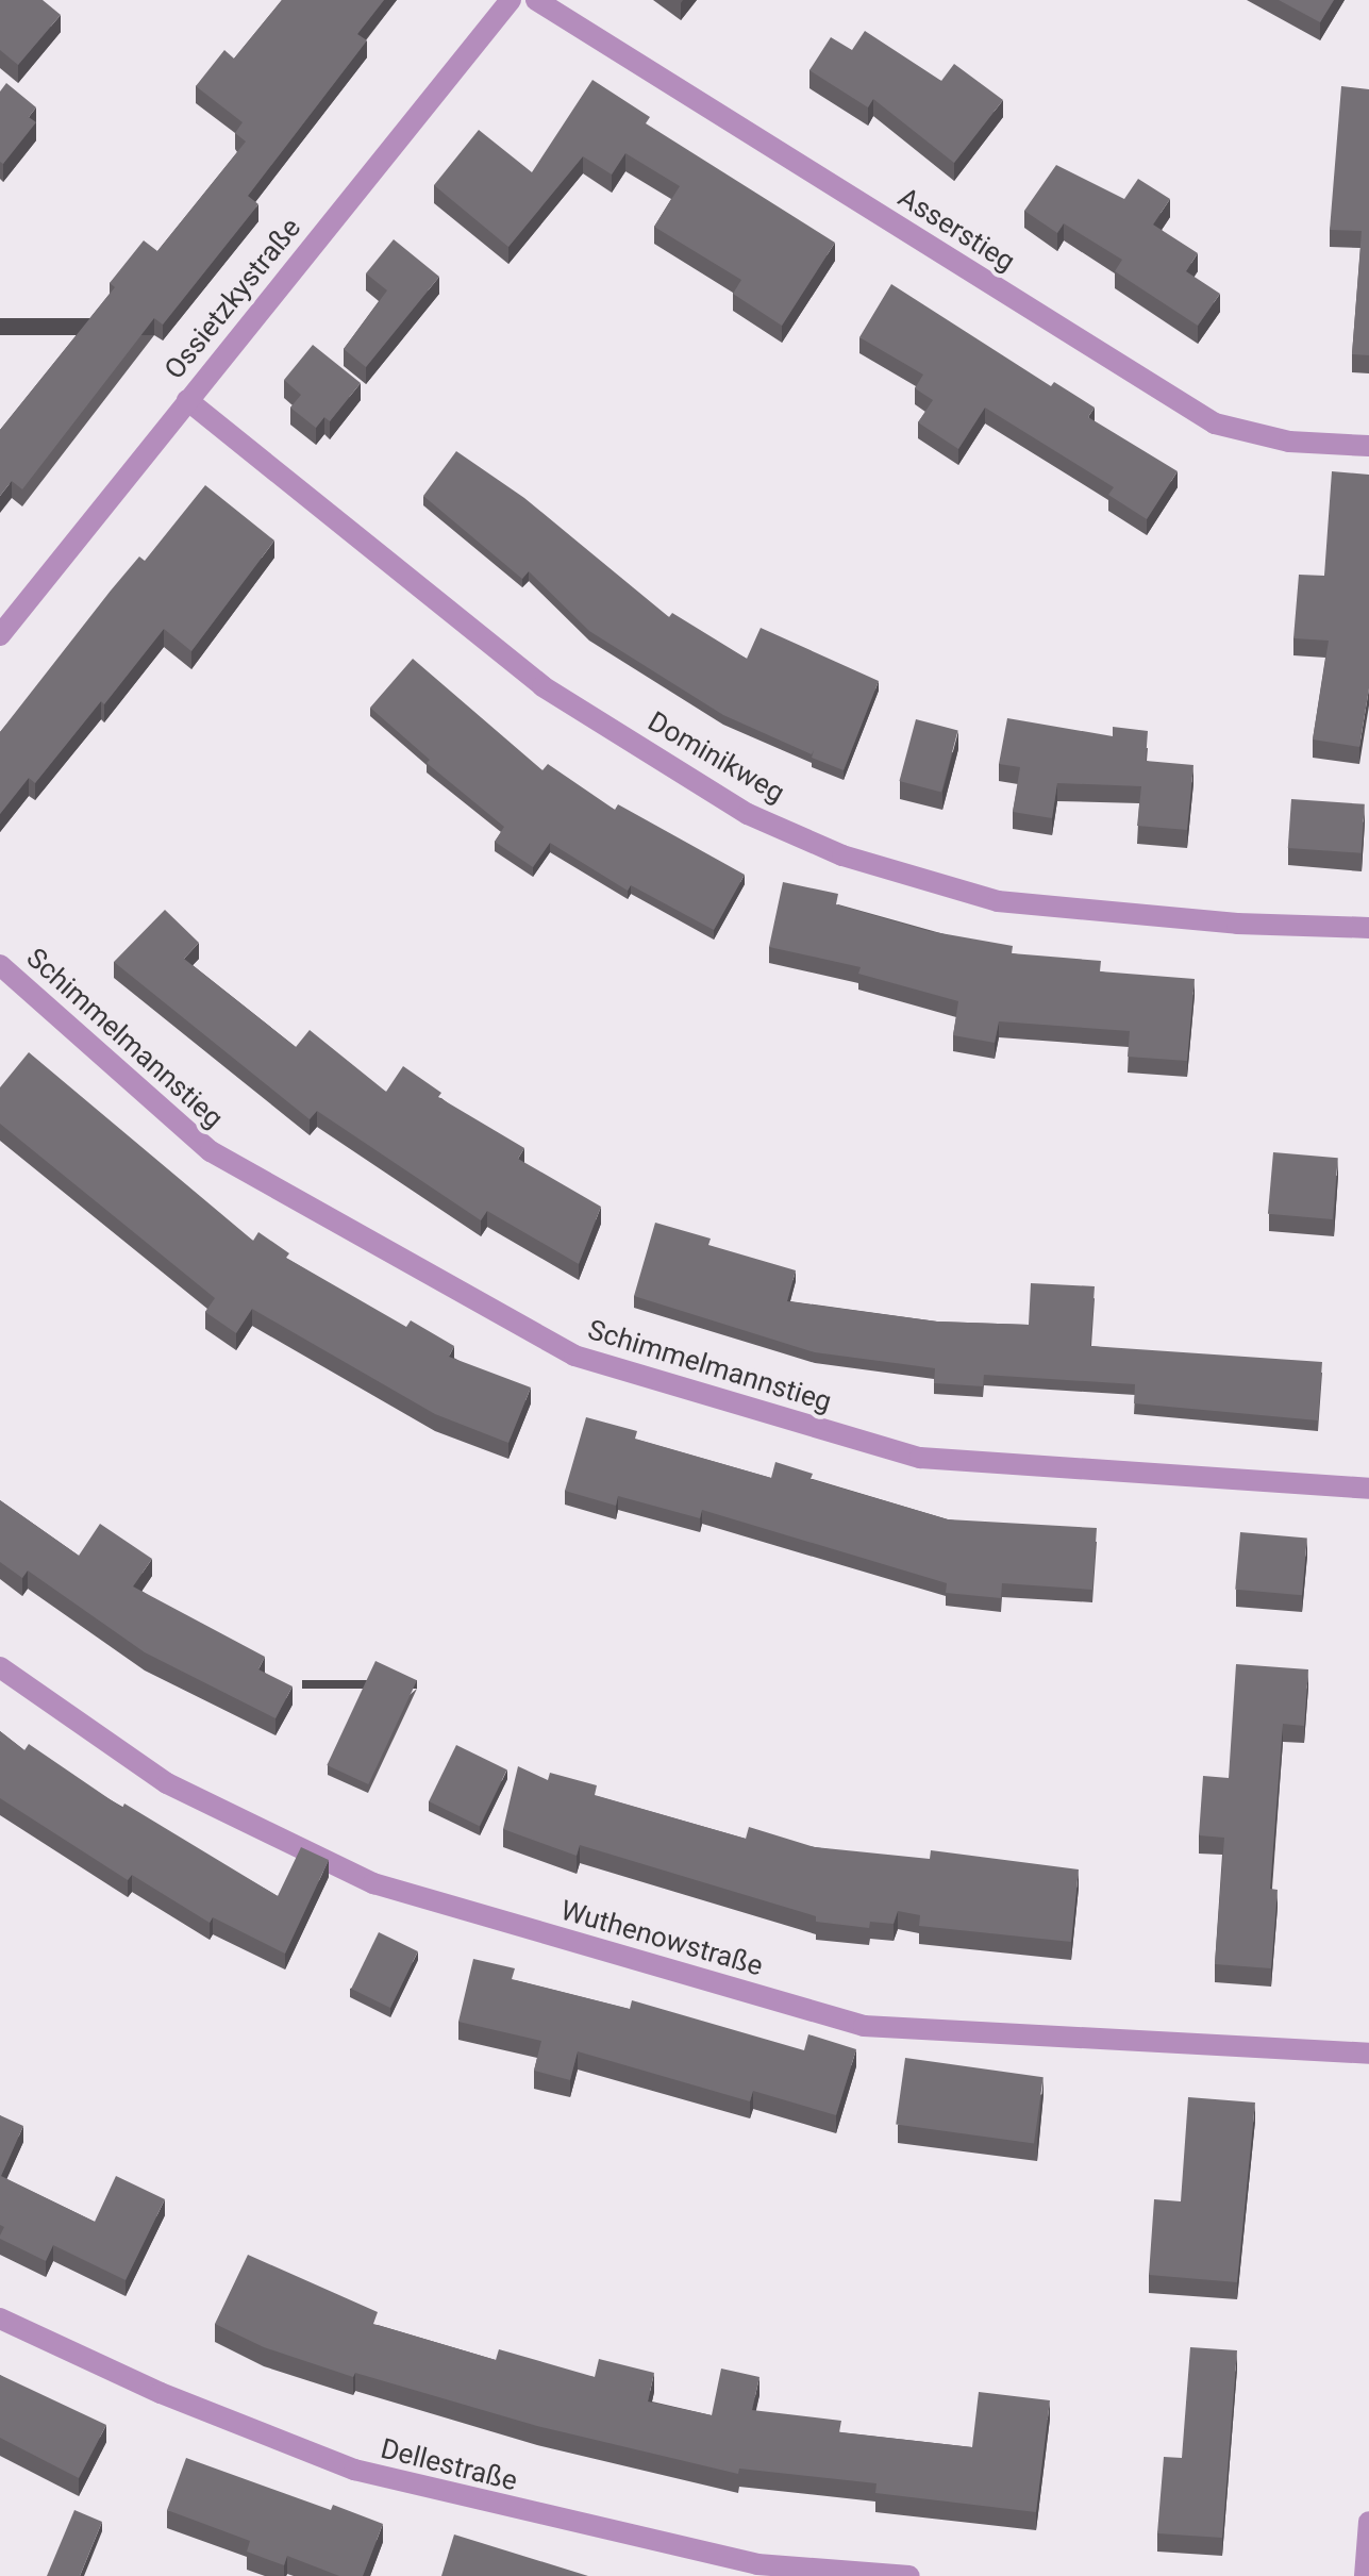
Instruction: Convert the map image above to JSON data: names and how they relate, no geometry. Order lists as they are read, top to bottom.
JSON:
{
  "streets": {
    "street": [
      "Asserstieg",
      "Ossietzkystraße",
      "Dominikweg",
      "Schimmelmannstieg",
      "Wuthenowstraße",
      "Dellestraße"
    ]
  },
  "crossings": [
    ["Ossietzkystraße", "Dominikweg"]
  ]
}
